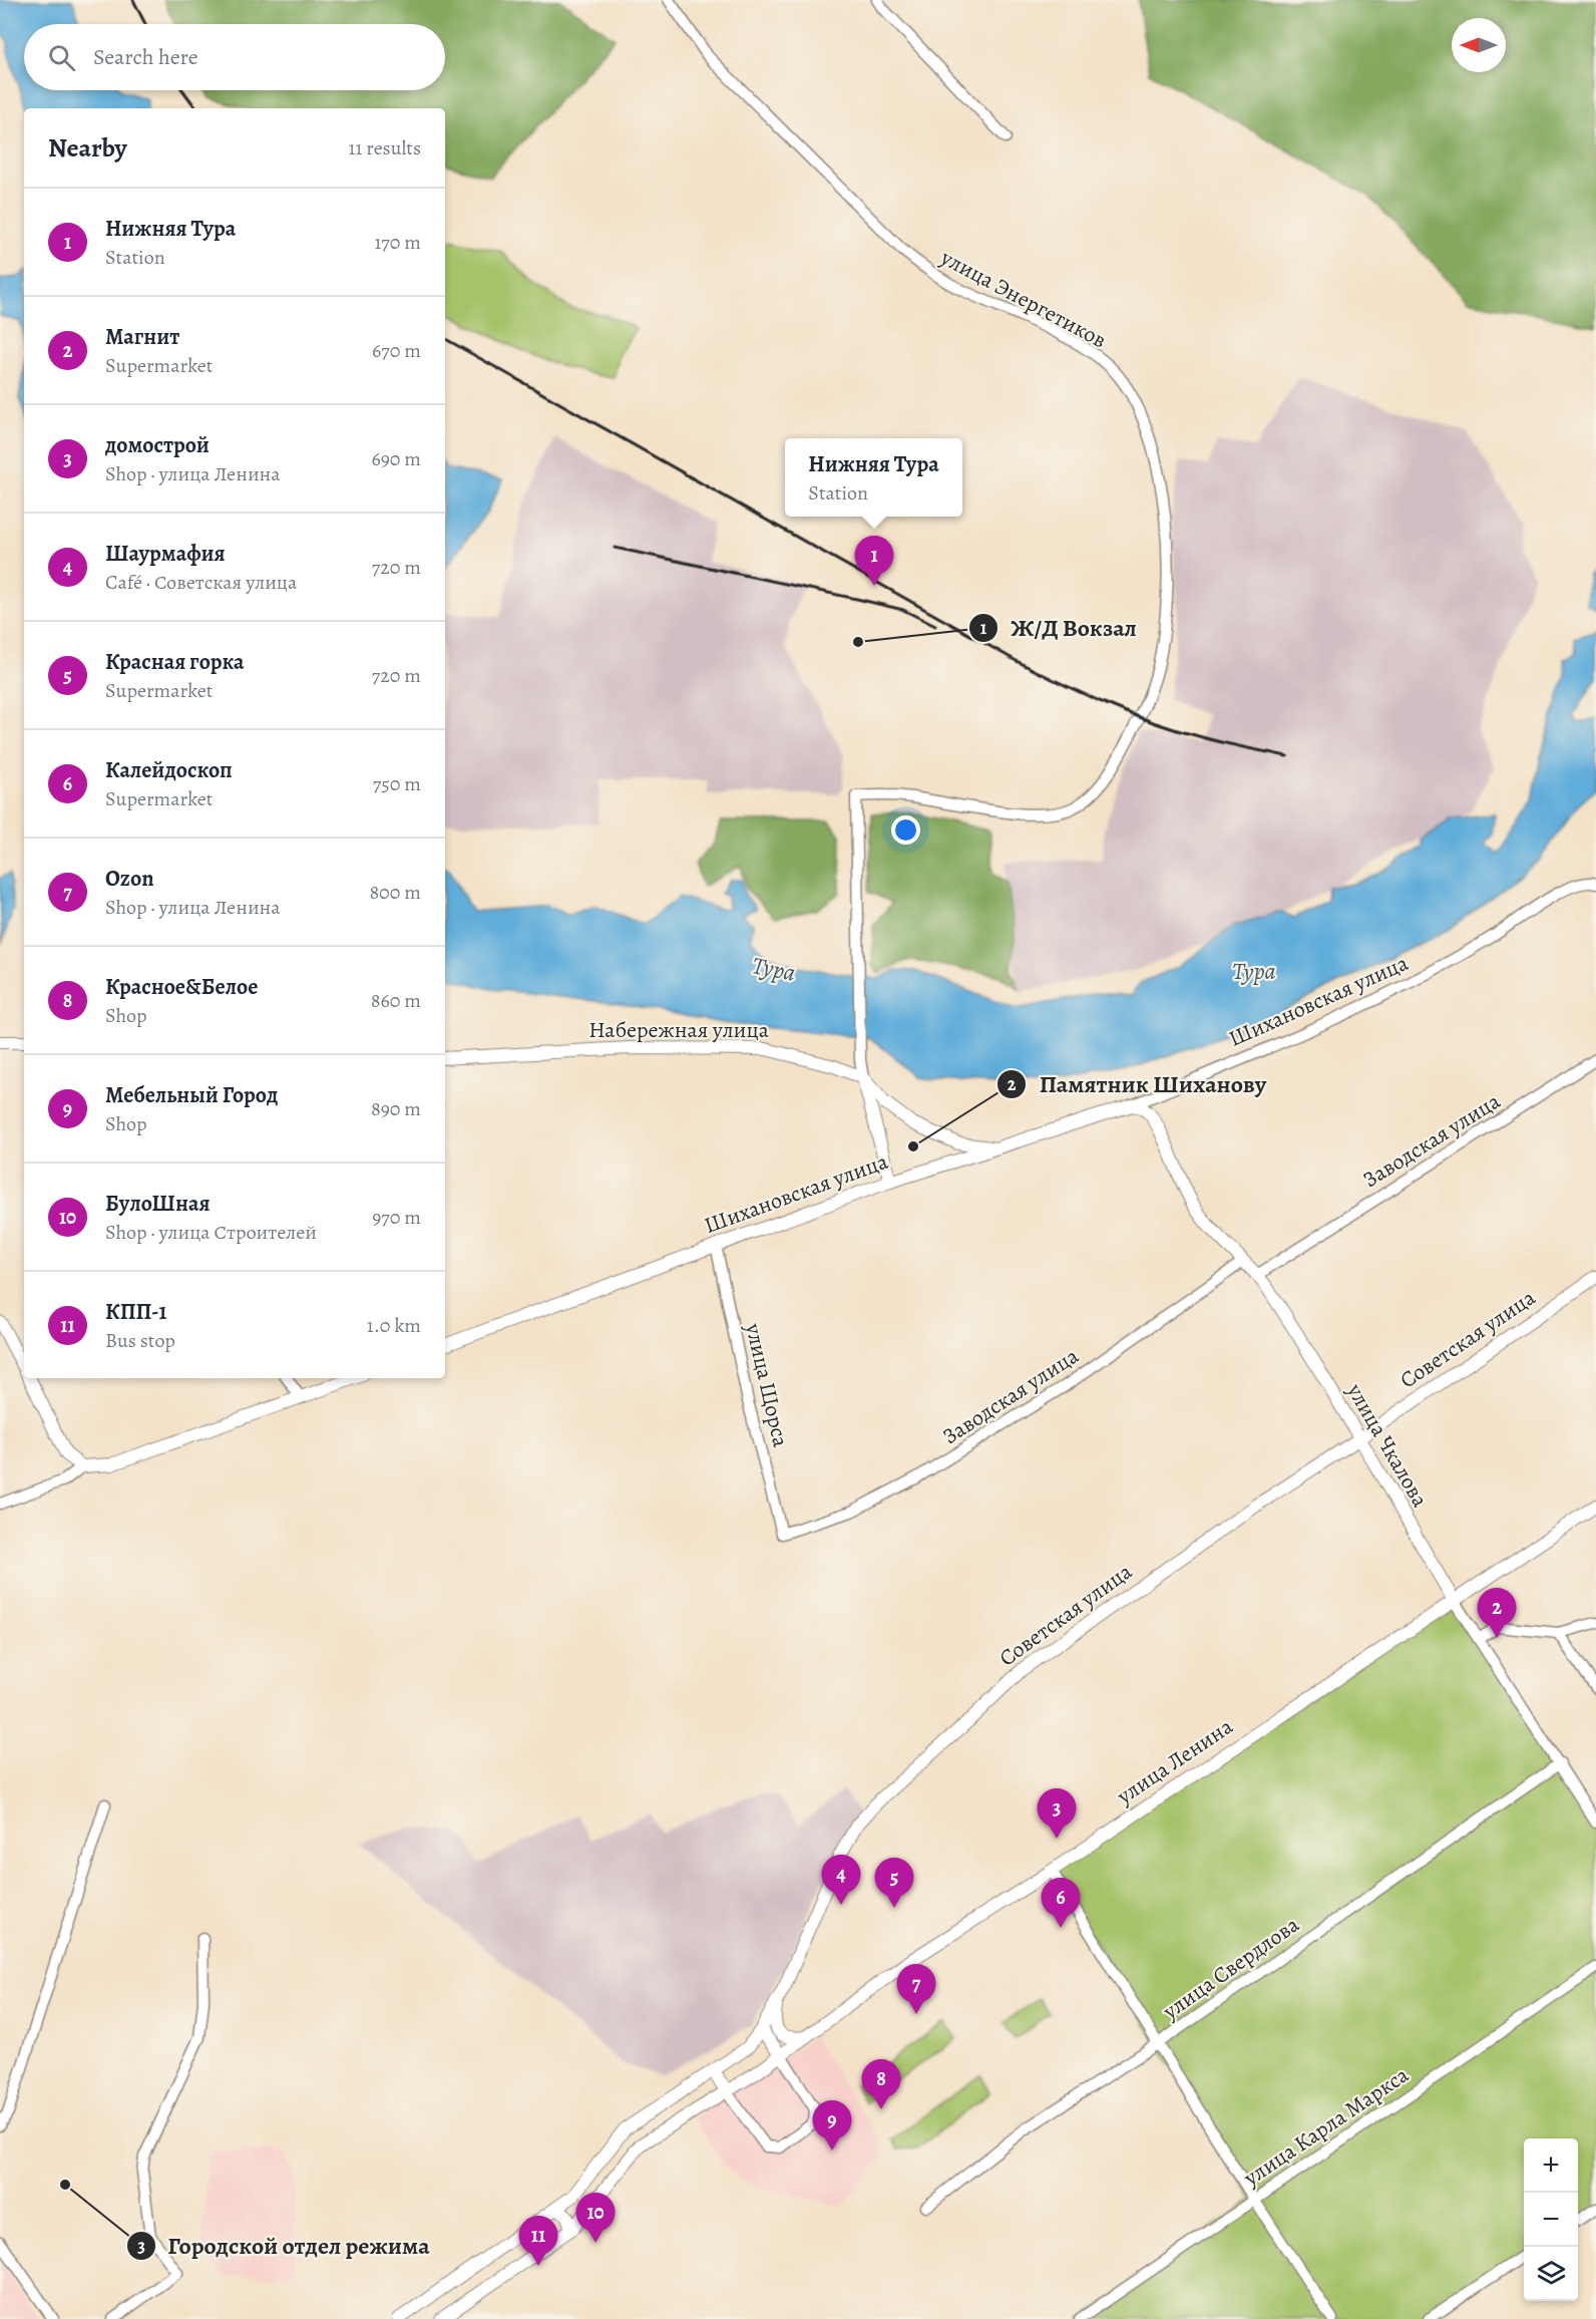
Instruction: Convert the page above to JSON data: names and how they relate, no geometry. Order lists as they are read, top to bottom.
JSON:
{
  "streets": {
    "main road": [
      "Шихановская улица",
      "Набережная улица",
      "Советская улица",
      "улица Чкалова",
      "улица Ленина"
    ],
    "street": [
      "улица Энергетиков",
      "Заводская улица",
      "улица Щорса",
      "улица Свердлова",
      "улица Карла Маркса"
    ]
  },
  "crossings": [
    ["улица Энергетиков", "Набережная улица"],
    ["Шихановская улица", "Набережная улица"],
    ["Шихановская улица", "улица Щорса"],
    ["Шихановская улица", "улица Чкалова"],
    ["Заводская улица", "улица Щорса"],
    ["Заводская улица", "улица Чкалова"],
    ["Советская улица", "улица Чкалова"],
    ["улица Чкалова", "улица Ленина"],
    ["улица Чкалова", "улица Свердлова"]
  ],
  "water": ["Тура"],
  "places": ["Ж/Д Вокзал", "Памятник Шиханову", "Городской отдел режима"],
  "north": "left",
  "page": {
    "search": "Search here",
    "heading": ["Nearby", "11 results"],
    "list": [
      {
        "mark": "1",
        "name": "Нижняя Тура",
        "note": "Station",
        "value": "170 m"
      },
      {
        "mark": "2",
        "name": "Магнит",
        "note": "Supermarket",
        "value": "670 m"
      },
      {
        "mark": "3",
        "name": "домострой",
        "note": "Shop · улица Ленина",
        "value": "690 m"
      },
      {
        "mark": "4",
        "name": "Шаурмафия",
        "note": "Café · Советская улица",
        "value": "720 m"
      },
      {
        "mark": "5",
        "name": "Красная горка",
        "note": "Supermarket",
        "value": "720 m"
      },
      {
        "mark": "6",
        "name": "Калейдоскоп",
        "note": "Supermarket",
        "value": "750 m"
      },
      {
        "mark": "7",
        "name": "Ozon",
        "note": "Shop · улица Ленина",
        "value": "800 m"
      },
      {
        "mark": "8",
        "name": "Красное&Белое",
        "note": "Shop",
        "value": "860 m"
      },
      {
        "mark": "9",
        "name": "Мебельный Город",
        "note": "Shop",
        "value": "890 m"
      },
      {
        "mark": "10",
        "name": "БулоШная",
        "note": "Shop · улица Строителей",
        "value": "970 m"
      },
      {
        "mark": "11",
        "name": "КПП-1",
        "note": "Bus stop",
        "value": "1.0 km"
      }
    ],
    "popup": ["Нижняя Тура", "Station"],
    "pins": [
      "1",
      "2",
      "3",
      "4",
      "5",
      "6",
      "7",
      "8",
      "9",
      "10",
      "11"
    ],
    "map_buttons": ["+", "−"]
  }
}
